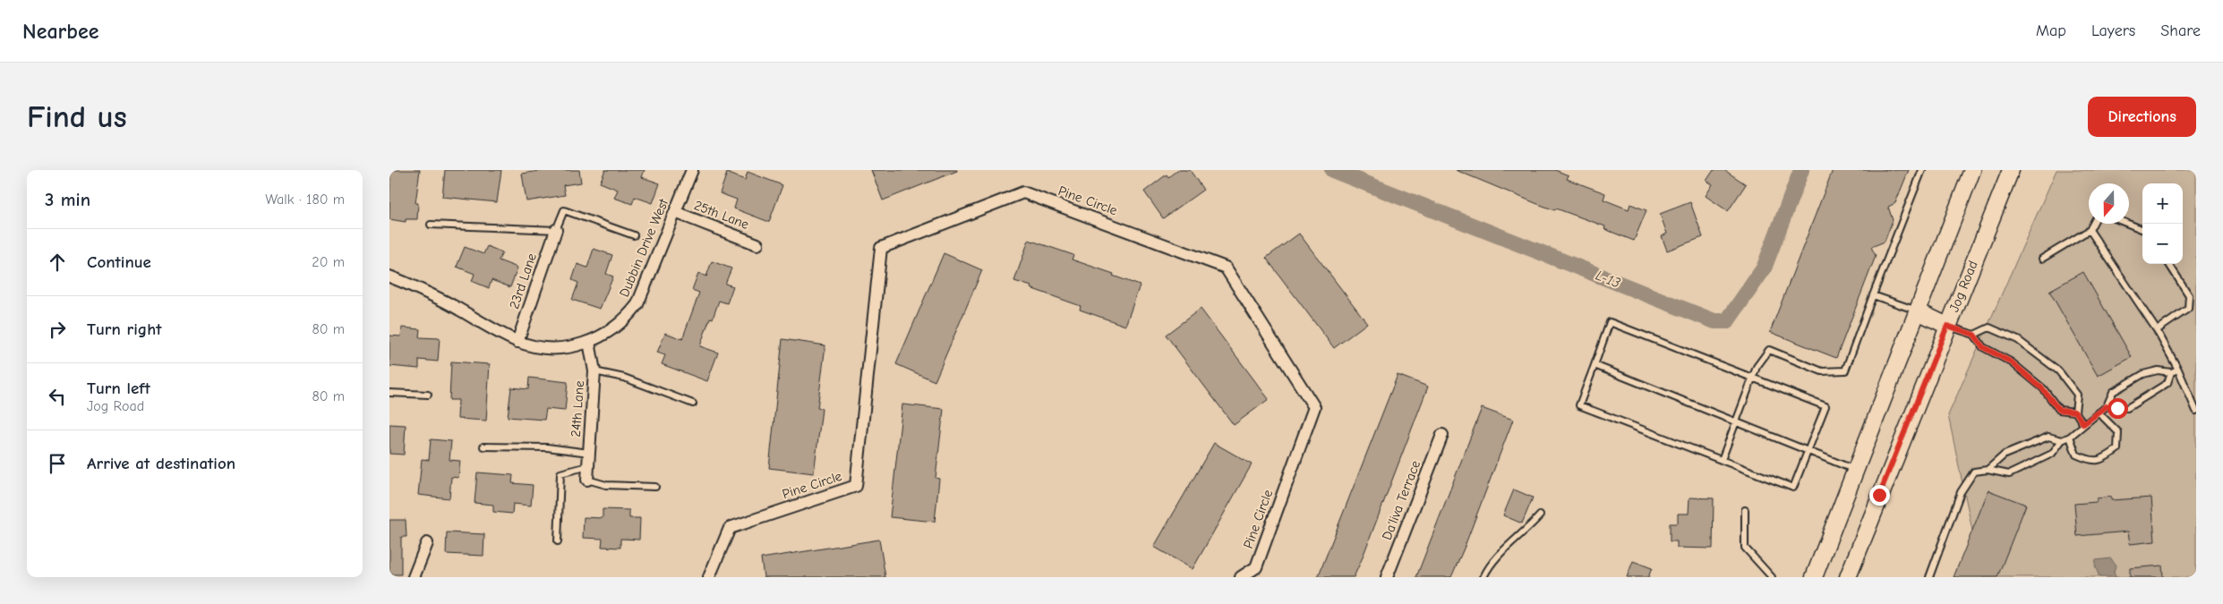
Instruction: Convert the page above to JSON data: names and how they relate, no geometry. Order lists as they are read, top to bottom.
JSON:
{
  "streets": {
    "main road": ["Jog Road"],
    "street": [
      "Pine Circle",
      "25th Lane",
      "Dubbin Drive West",
      "23rd Lane",
      "24th Lane",
      "Da'liva Terrace"
    ]
  },
  "crossings": [
    ["25th Lane", "Dubbin Drive West"],
    ["Dubbin Drive West", "23rd Lane"],
    ["Dubbin Drive West", "24th Lane"]
  ],
  "water": ["L-13"],
  "north": "bottom",
  "page": {
    "header": "Nearbee",
    "nav": ["Map", "Layers", "Share"],
    "buttons": "Directions",
    "title": "Find us",
    "heading": ["3 min", "Walk · 180 m"],
    "map_buttons": ["+", "−"],
    "list": [
      ["Continue", "20 m"],
      ["Turn right", "80 m"],
      ["Turn left", "Jog Road", "80 m"],
      "Arrive at destination"
    ]
  }
}
